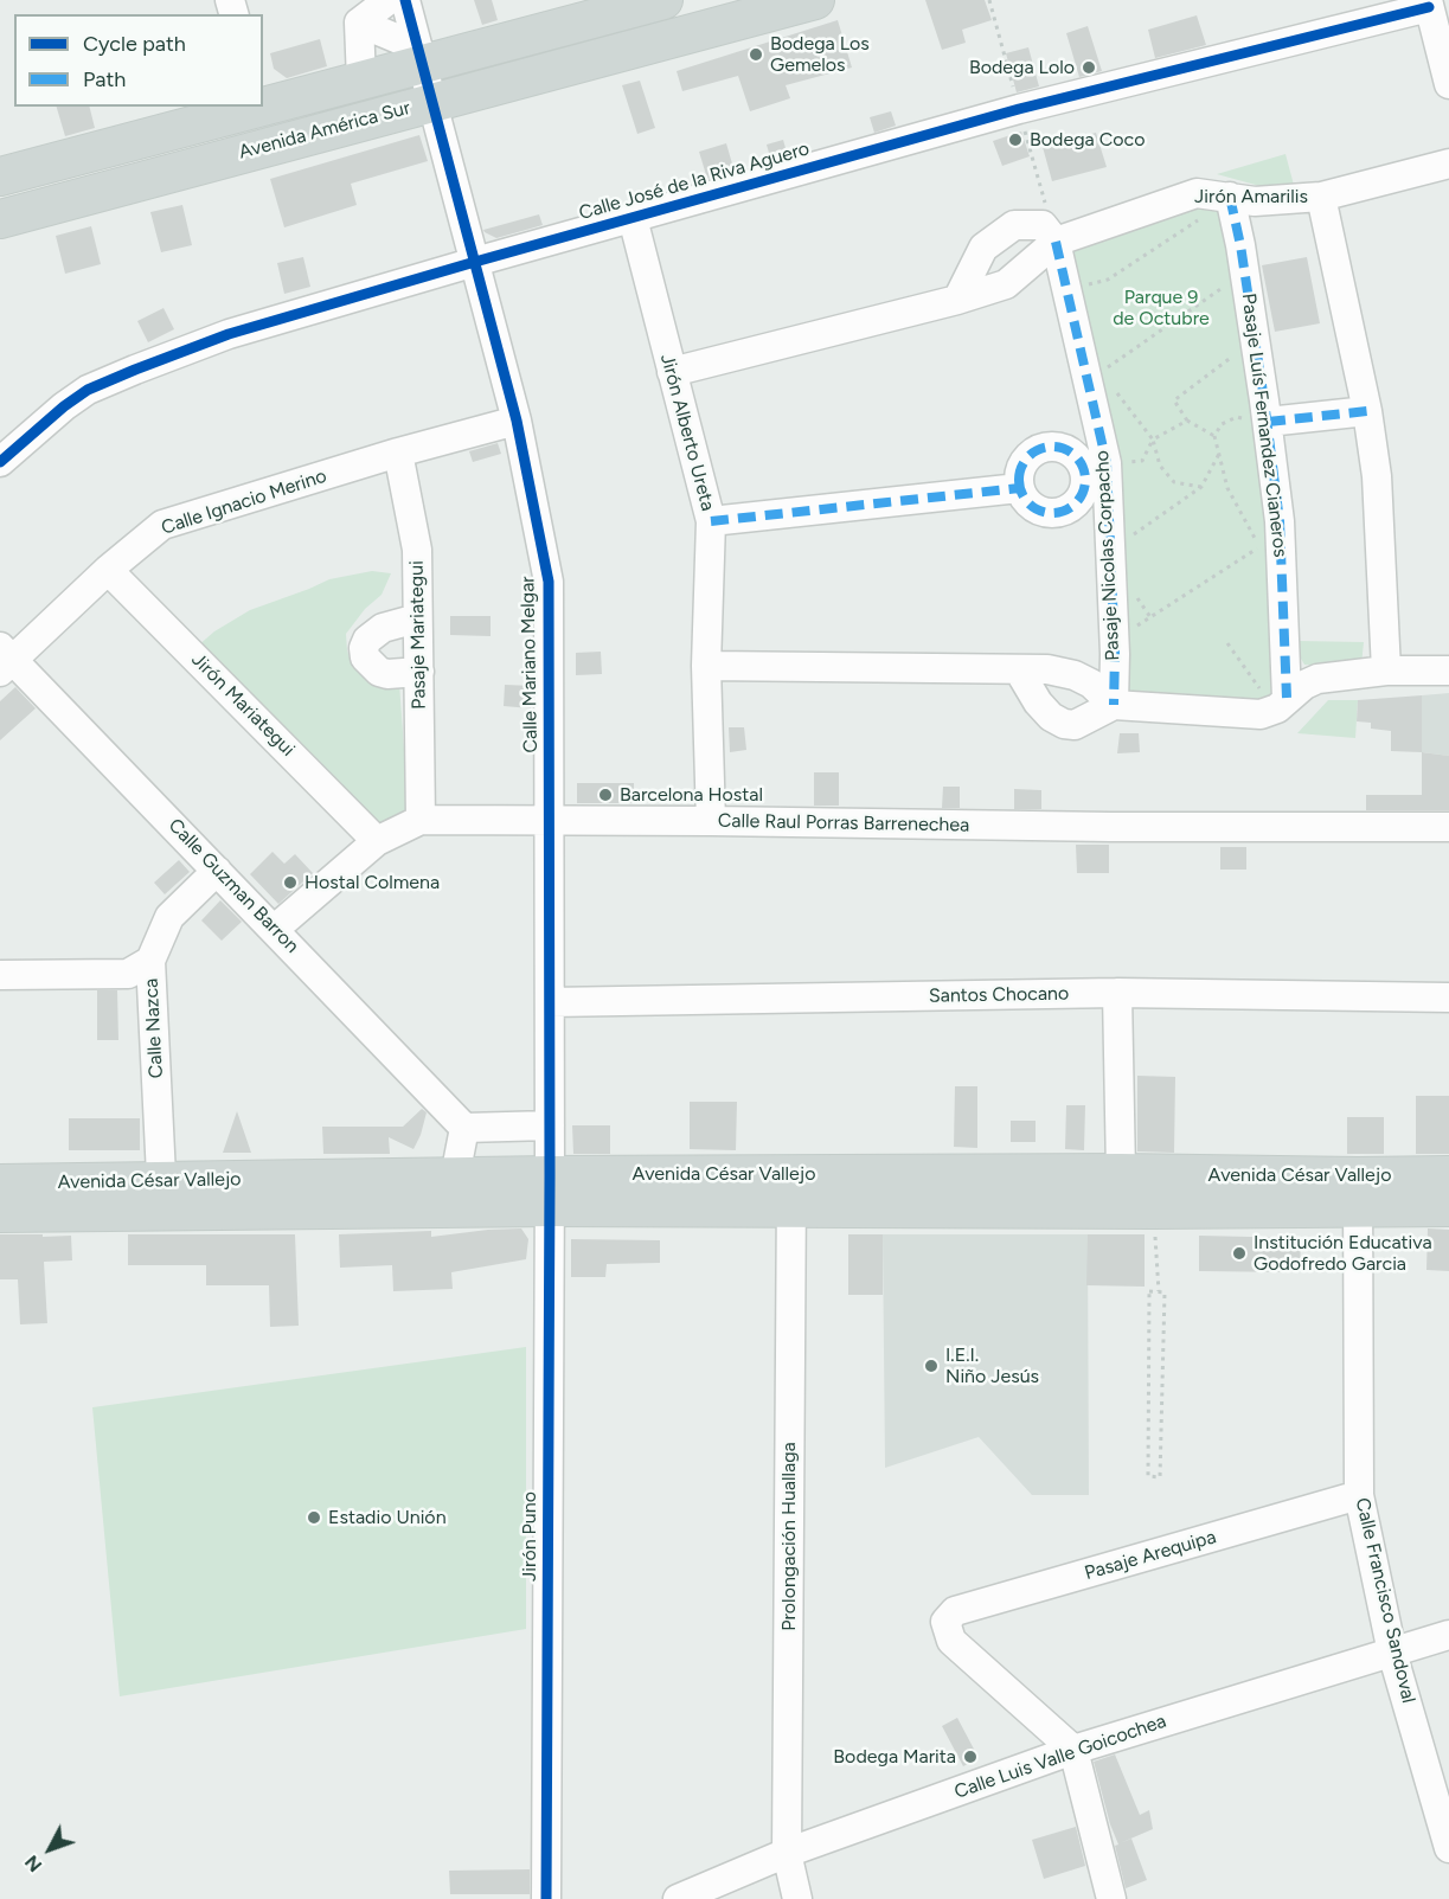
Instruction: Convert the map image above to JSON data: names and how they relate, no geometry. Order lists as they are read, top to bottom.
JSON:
{
  "streets": {
    "main road": ["Avenida América Sur", "Avenida César Vallejo"],
    "street": [
      "Calle José de la Riva Aguero",
      "Jirón Amarilis",
      "Pasaje Luís Fernandez Cianeros",
      "Jirón Alberto Ureta",
      "Calle Ignacio Merino",
      "Pasaje Nicolas Corpacho",
      "Pasaje Mariategui",
      "Calle Mariano Melgar",
      "Jirón Mariategui",
      "Calle Raul Porras Barrenechea",
      "Calle Guzman Barron",
      "Santos Chocano",
      "Calle Nazca",
      "Jirón Puno",
      "Prolongación Huallaga",
      "Pasaje Arequipa",
      "Calle Francisco Sandoval",
      "Calle Luis Valle Goicochea"
    ]
  },
  "crossings": [
    ["Avenida América Sur", "Calle Mariano Melgar"],
    ["Calle José de la Riva Aguero", "Jirón Alberto Ureta"],
    ["Calle José de la Riva Aguero", "Calle Mariano Melgar"],
    ["Jirón Amarilis", "Pasaje Luís Fernandez Cianeros"],
    ["Jirón Amarilis", "Jirón Alberto Ureta"],
    ["Jirón Amarilis", "Pasaje Nicolas Corpacho"],
    ["Jirón Alberto Ureta", "Calle Raul Porras Barrenechea"],
    ["Calle Ignacio Merino", "Pasaje Mariategui"],
    ["Calle Ignacio Merino", "Calle Mariano Melgar"],
    ["Calle Ignacio Merino", "Jirón Mariategui"],
    ["Calle Ignacio Merino", "Calle Guzman Barron"],
    ["Pasaje Mariategui", "Calle Raul Porras Barrenechea"],
    ["Calle Mariano Melgar", "Calle Raul Porras Barrenechea"],
    ["Calle Mariano Melgar", "Santos Chocano"],
    ["Calle Mariano Melgar", "Avenida César Vallejo"],
    ["Calle Mariano Melgar", "Jirón Puno"],
    ["Jirón Mariategui", "Calle Raul Porras Barrenechea"],
    ["Calle Raul Porras Barrenechea", "Calle Guzman Barron"],
    ["Calle Guzman Barron", "Calle Nazca"],
    ["Calle Nazca", "Avenida César Vallejo"],
    ["Avenida César Vallejo", "Jirón Puno"],
    ["Avenida César Vallejo", "Prolongación Huallaga"],
    ["Avenida César Vallejo", "Calle Francisco Sandoval"],
    ["Prolongación Huallaga", "Calle Luis Valle Goicochea"],
    ["Pasaje Arequipa", "Calle Francisco Sandoval"],
    ["Pasaje Arequipa", "Calle Luis Valle Goicochea"],
    ["Calle Francisco Sandoval", "Calle Luis Valle Goicochea"]
  ],
  "parks": ["Parque 9 de Octubre"],
  "places": [
    "Bodega Los Gemelos",
    "Bodega Lolo",
    "Bodega Coco",
    "Barcelona Hostal",
    "Hostal Colmena",
    "Institución Educativa Godofredo Garcia",
    "I.E.I. Niño Jesús",
    "Estadio Unión",
    "Bodega Marita"
  ],
  "legend": ["Cycle path", "Path"],
  "north": "bottom left"
}
